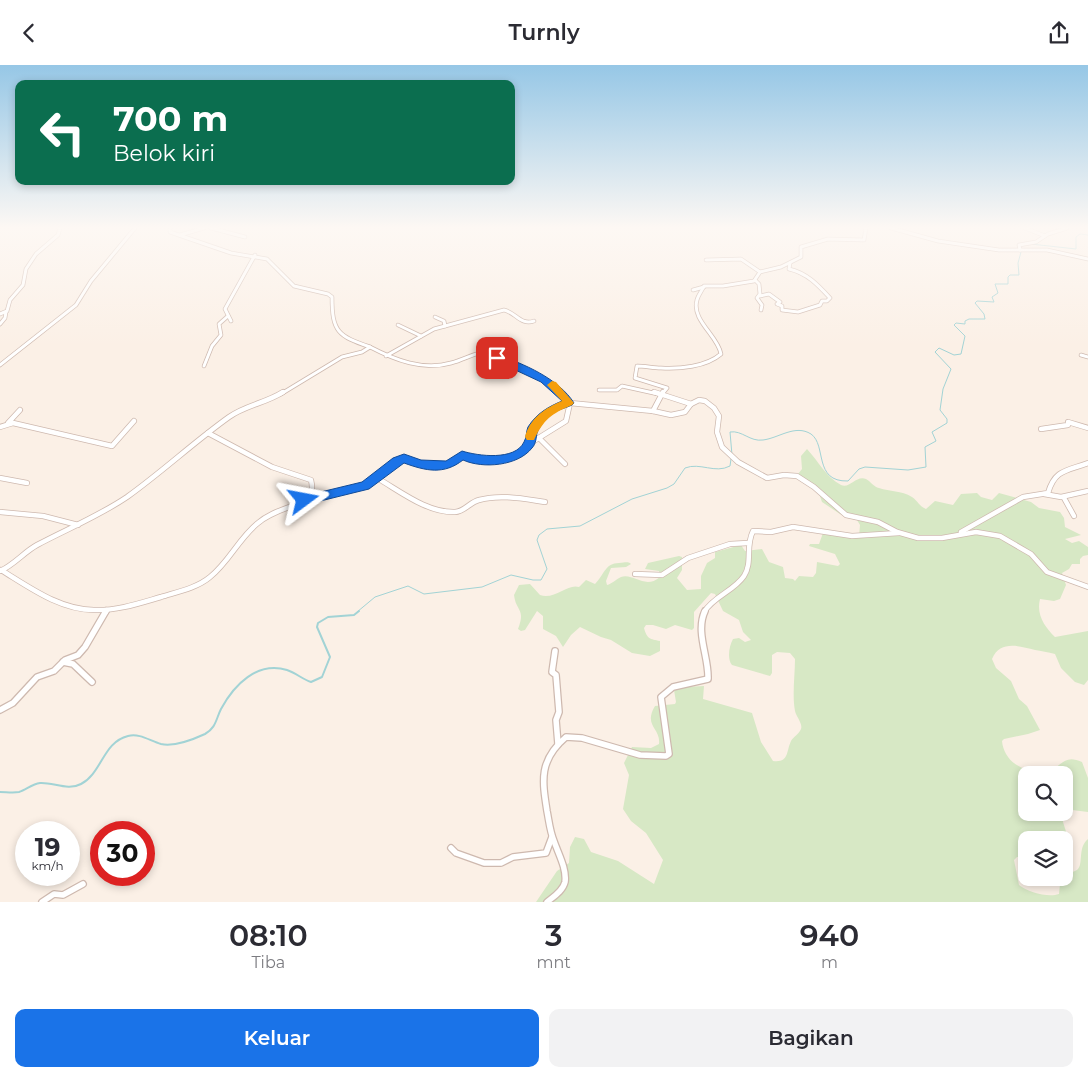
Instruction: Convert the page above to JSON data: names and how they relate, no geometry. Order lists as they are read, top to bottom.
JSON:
{
  "page": {
    "header": "Turnly",
    "turn": ["700 m", "Belok kiri"],
    "speed": "19 km/h",
    "limit": "30",
    "eta": [
      "08:10",
      "Tiba",
      "3",
      "mnt",
      "940",
      "m"
    ],
    "buttons": ["Keluar", "Bagikan"]
  }
}
